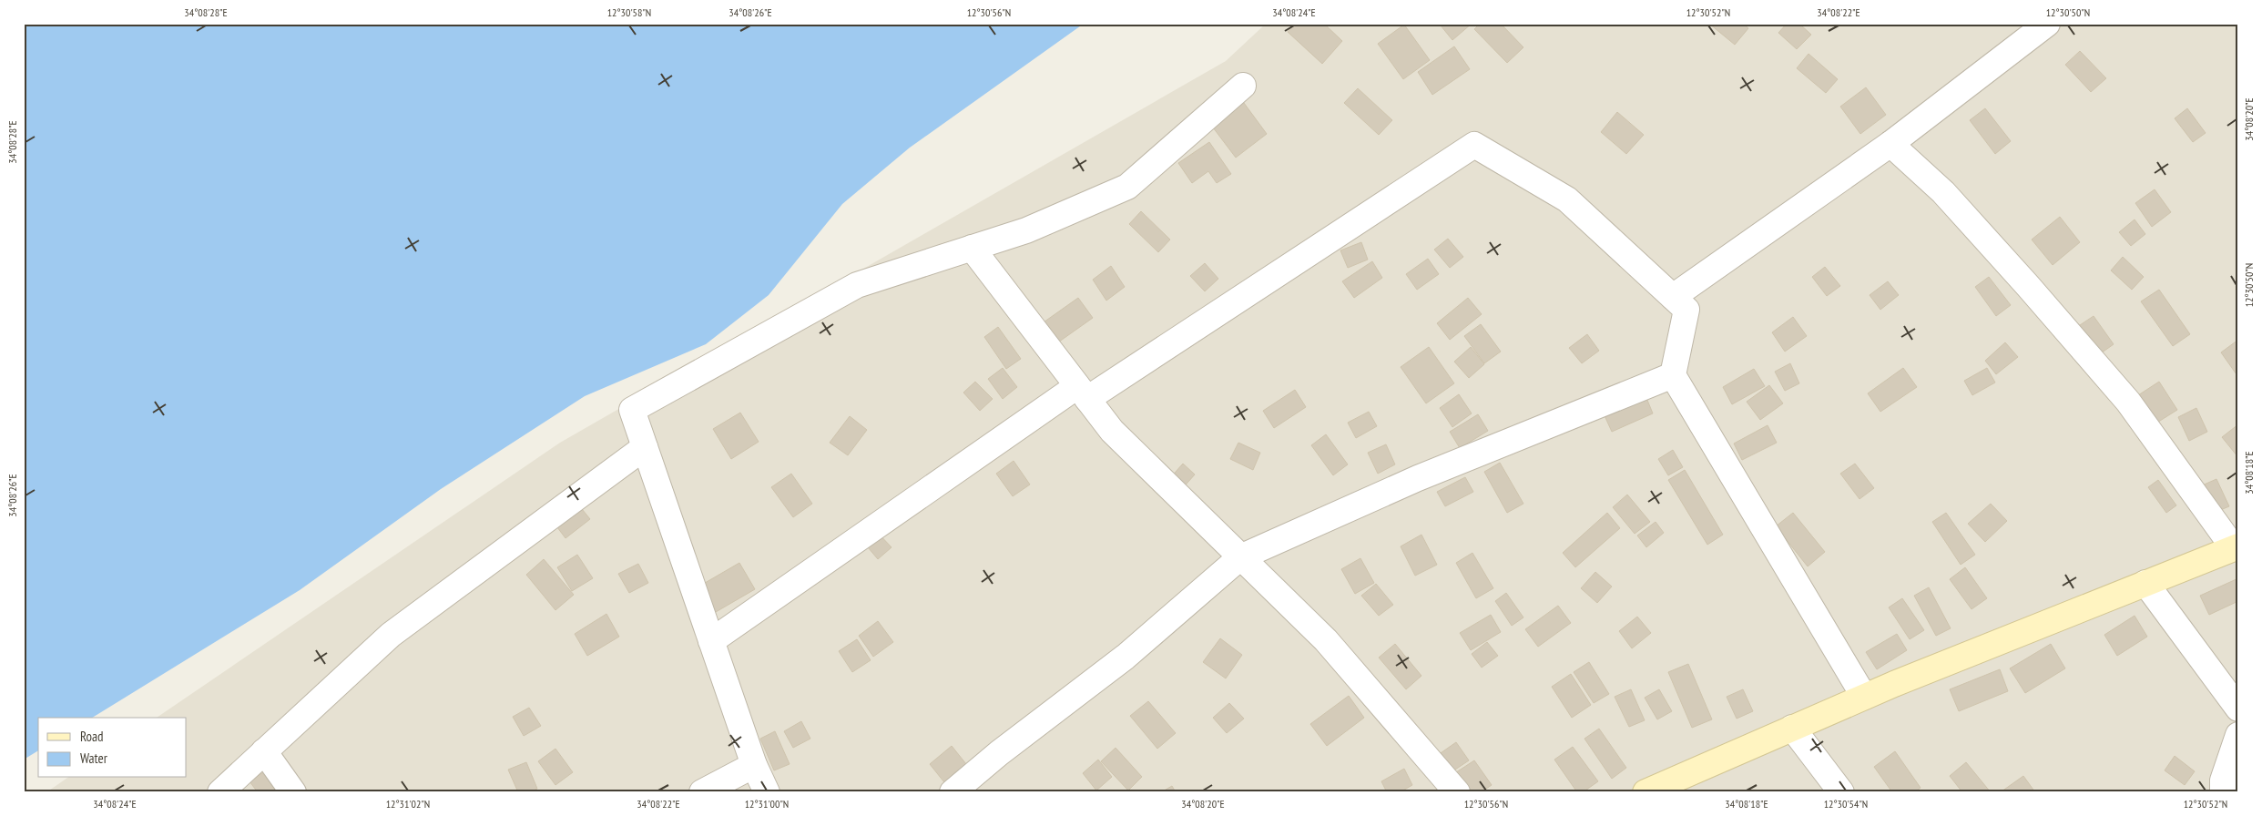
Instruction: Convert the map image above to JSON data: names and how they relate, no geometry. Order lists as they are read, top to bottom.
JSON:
{
  "legend": ["Road", "Water"],
  "coordinates": [
    "34°08'28\"E",
    "12°30'58\"N",
    "34°08'26\"E",
    "12°30'56\"N",
    "34°08'24\"E",
    "12°30'52\"N",
    "34°08'22\"E",
    "12°30'50\"N",
    "34°08'20\"E",
    "34°08'18\"E",
    "12°31'02\"N",
    "12°31'00\"N",
    "12°30'54\"N"
  ]
}
